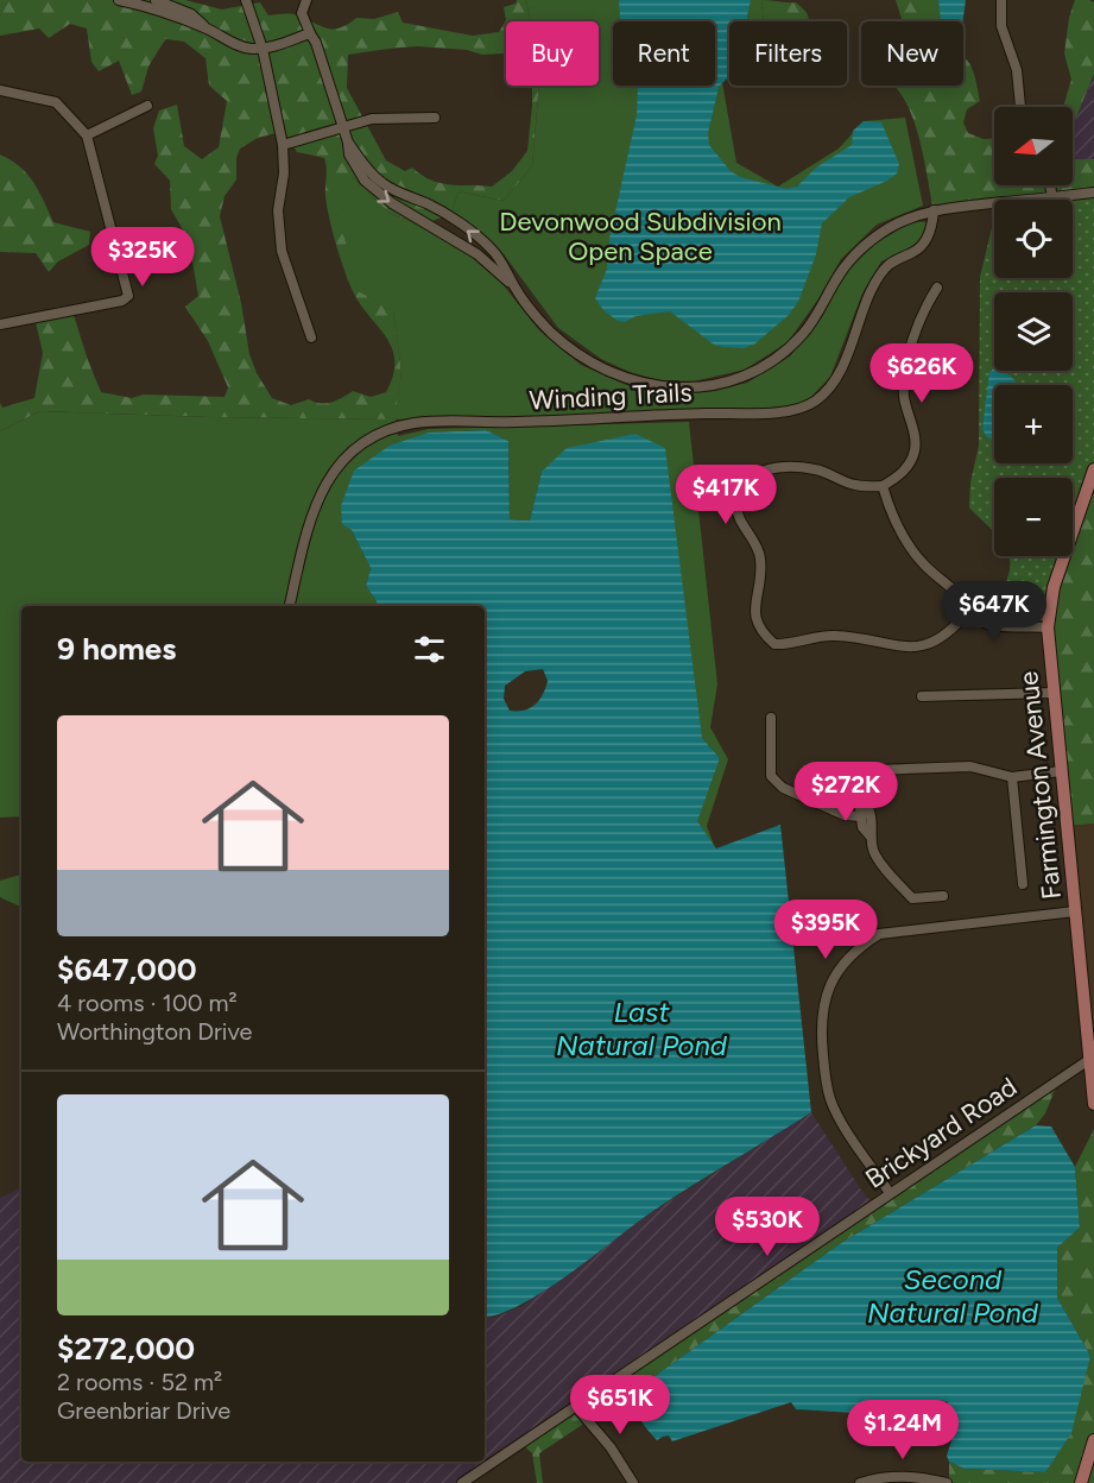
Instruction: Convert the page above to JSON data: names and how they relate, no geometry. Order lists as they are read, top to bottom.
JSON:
{
  "streets": {
    "main road": ["Farmington Avenue"],
    "street": ["Winding Trails", "Brickyard Road"]
  },
  "crossings": [
    ["Farmington Avenue", "Brickyard Road"]
  ],
  "water": ["Last Natural Pond", "Second Natural Pond"],
  "parks": ["Devonwood Subdivision Open Space"],
  "north": "left",
  "page": {
    "chip": [
      "Buy",
      "Rent",
      "Filters",
      "New"
    ],
    "map_buttons": ["+", "−"],
    "price": [
      "$325K",
      "$626K",
      "$417K",
      "$647K",
      "$272K",
      "$395K",
      "$530K",
      "$651K",
      "$1.24M"
    ],
    "heading": "9 homes",
    "list": [
      {
        "name": "$647,000",
        "note": "4 rooms · 100 m² · Worthington Drive"
      },
      {
        "name": "$272,000",
        "note": "2 rooms · 52 m² · Greenbriar Drive"
      }
    ]
  }
}
